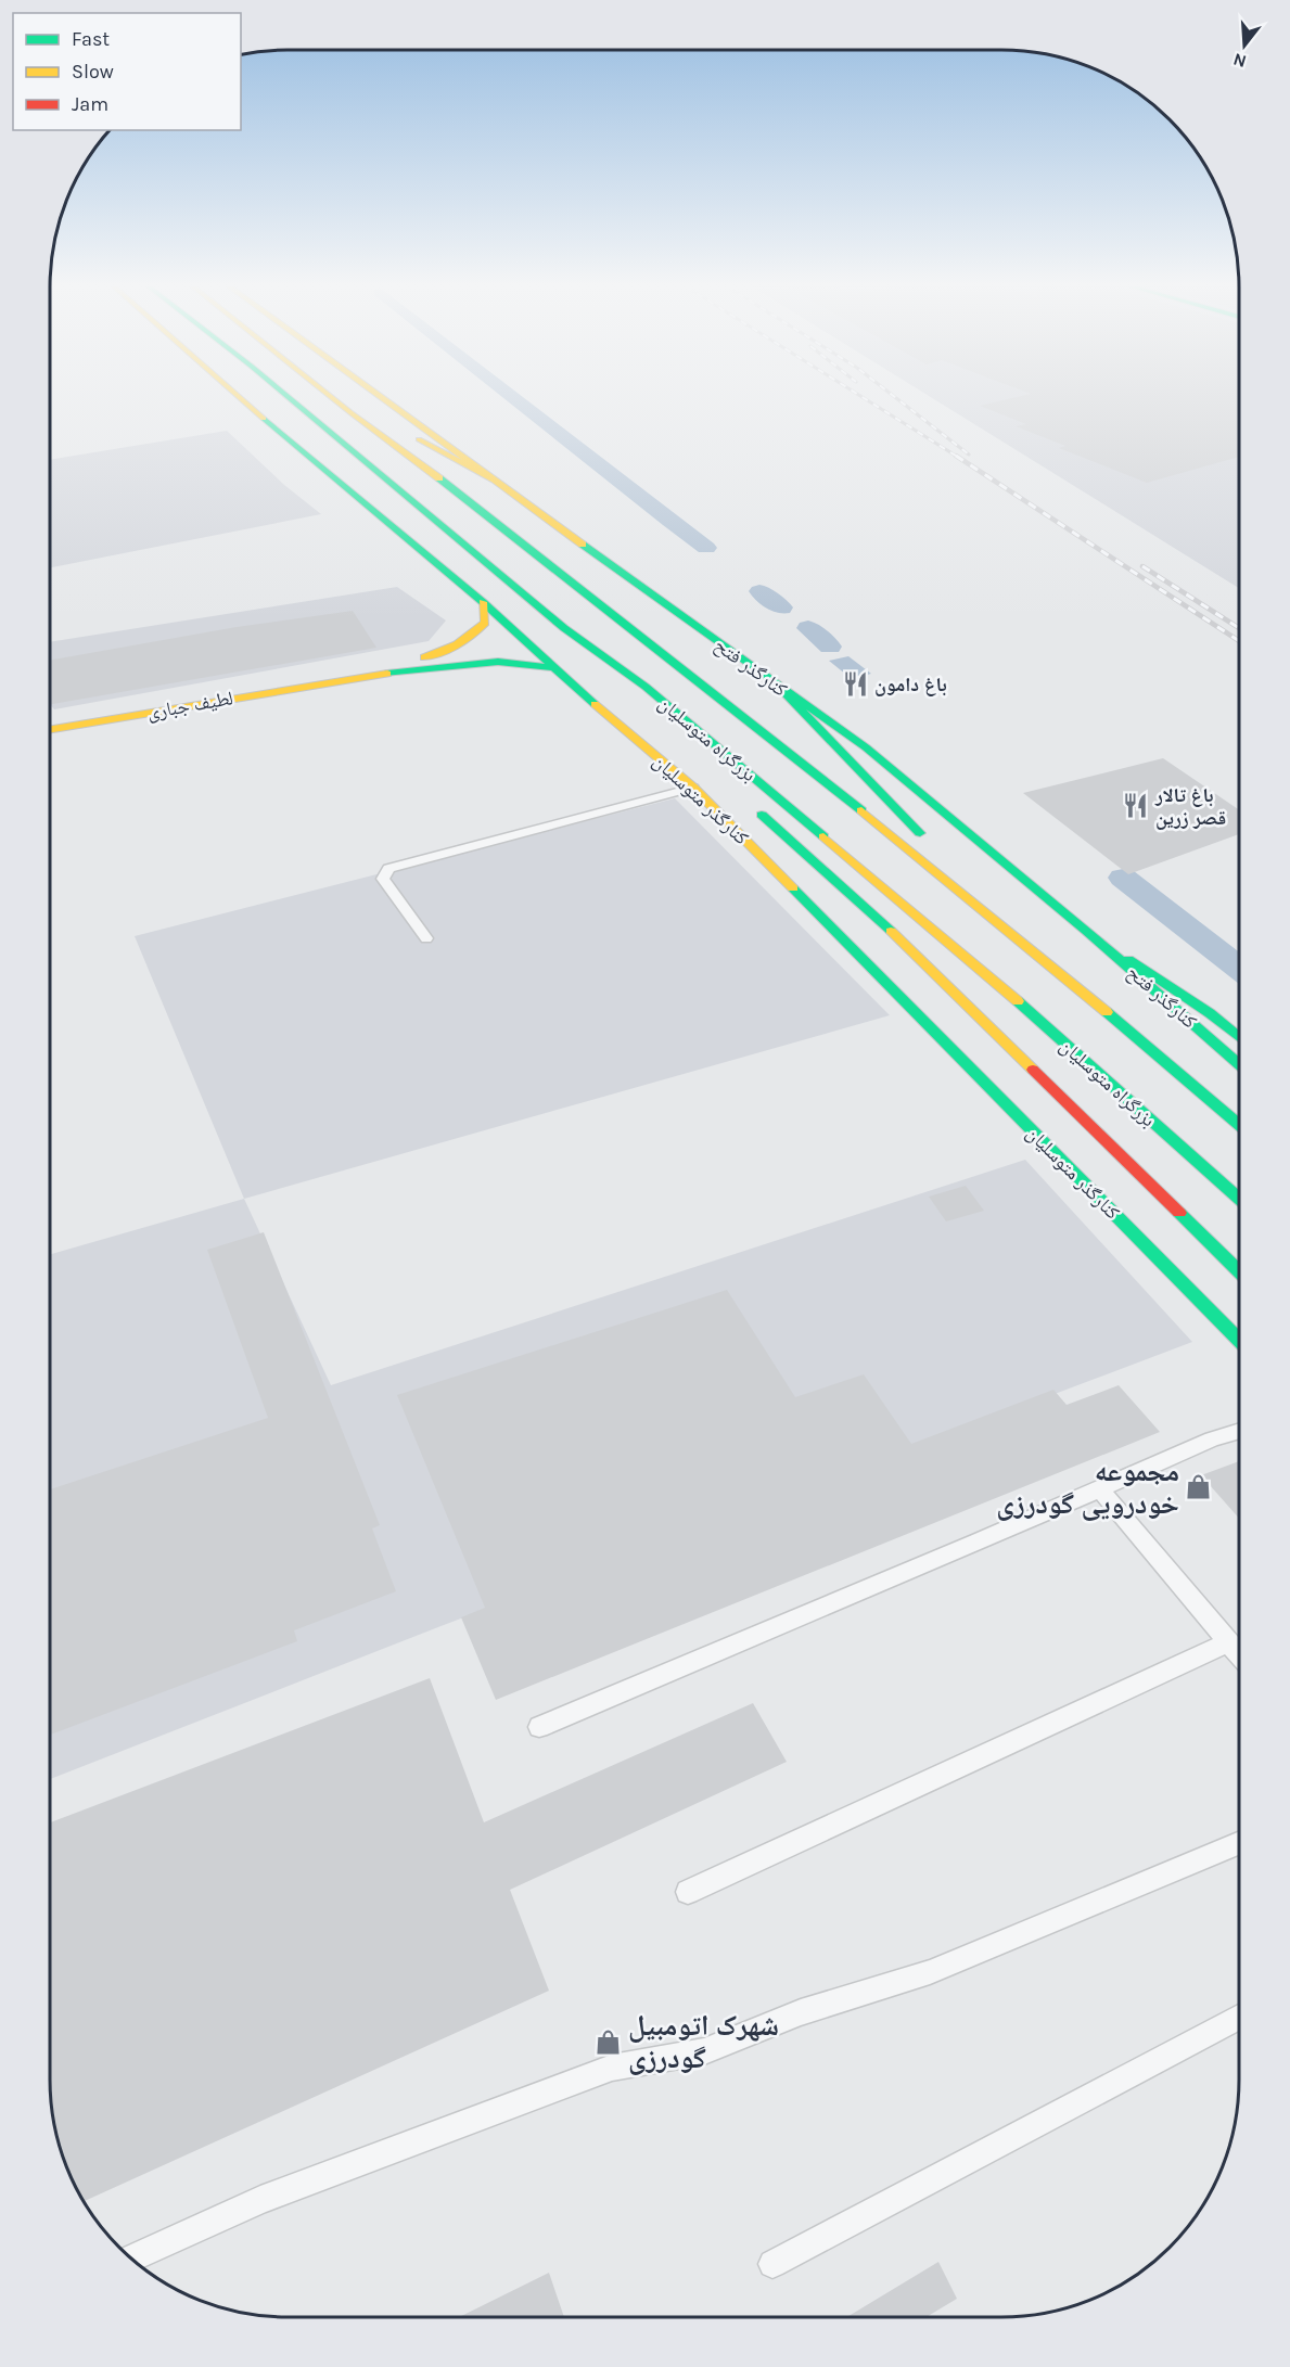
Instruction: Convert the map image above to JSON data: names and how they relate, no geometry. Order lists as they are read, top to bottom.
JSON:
{
  "streets": {
    "main road": [
      "کنارگذر فتح",
      "لطیف جباری",
      "بزرگراه متوسلیان",
      "کنارگذر متوسلیان"
    ]
  },
  "places": {
    "restaurant": ["باغ دامون", "باغ تالار قصر زرین"],
    "shop": ["مجموعه خودرویی گودرزی", "شهرک اتومبیل گودرزی"]
  },
  "legend": ["Fast", "Slow", "Jam"],
  "north": "bottom"
}
